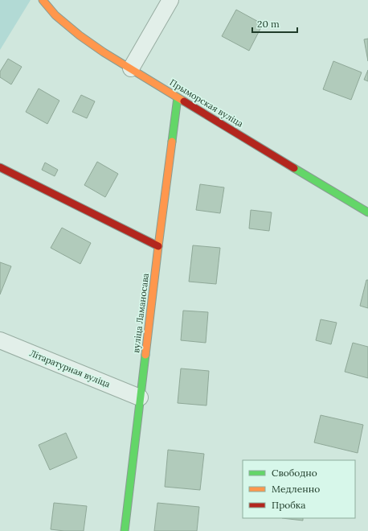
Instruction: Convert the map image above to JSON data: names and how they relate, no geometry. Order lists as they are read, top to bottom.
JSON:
{
  "streets": {
    "street": ["Прыморская вуліца", "вуліца Ламаносава", "Літаратурная вуліца"]
  },
  "crossings": [
    ["Прыморская вуліца", "вуліца Ламаносава"],
    ["вуліца Ламаносава", "Літаратурная вуліца"]
  ],
  "legend": ["Свободно", "Медленно", "Пробка"],
  "scale_bar": "20 m"
}
